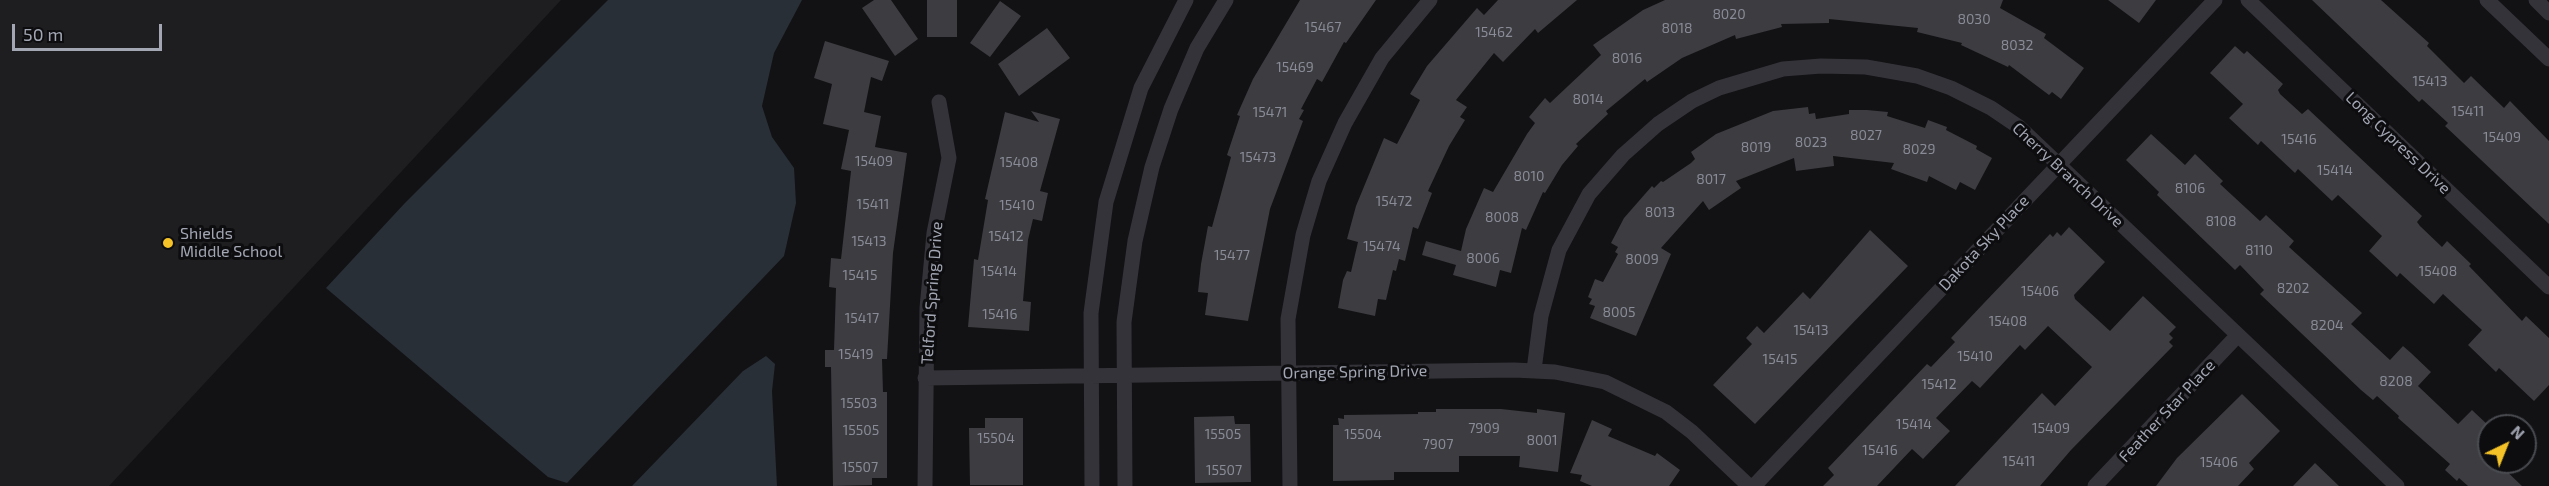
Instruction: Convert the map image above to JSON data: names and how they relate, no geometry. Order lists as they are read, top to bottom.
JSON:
{
  "streets": {
    "street": [
      "Long Cypress Drive",
      "Cherry Branch Drive",
      "Dakota Sky Place",
      "Telford Spring Drive",
      "Orange Spring Drive",
      "Feather Star Place"
    ]
  },
  "crossings": [
    ["Cherry Branch Drive", "Dakota Sky Place"],
    ["Cherry Branch Drive", "Orange Spring Drive"],
    ["Cherry Branch Drive", "Feather Star Place"],
    ["Telford Spring Drive", "Orange Spring Drive"]
  ],
  "places": ["Shields Middle School"],
  "house_numbers": [
    "8020",
    "8030",
    "15467",
    "8018",
    "15462",
    "8032",
    "8016",
    "15469",
    "15413",
    "8014",
    "15411",
    "15471",
    "8027",
    "15409",
    "15416",
    "8023",
    "8019",
    "8029",
    "15473",
    "15409",
    "15408",
    "15414",
    "8010",
    "8017",
    "8106",
    "15472",
    "15411",
    "15410",
    "8013",
    "8008",
    "8108",
    "15412",
    "15413",
    "15474",
    "8110",
    "15477",
    "8006",
    "8009",
    "15414",
    "15408",
    "15415",
    "8202",
    "15406",
    "8005",
    "15416",
    "15417",
    "15408",
    "8204",
    "15413",
    "15419",
    "15410",
    "15415",
    "8208",
    "15412",
    "15503",
    "15414",
    "7909",
    "15409",
    "15505",
    "15505",
    "15504",
    "15504",
    "8001",
    "7907",
    "15416",
    "15411",
    "15406",
    "15507",
    "15507"
  ],
  "scale_bar": "50 m",
  "north": "top right"
}
